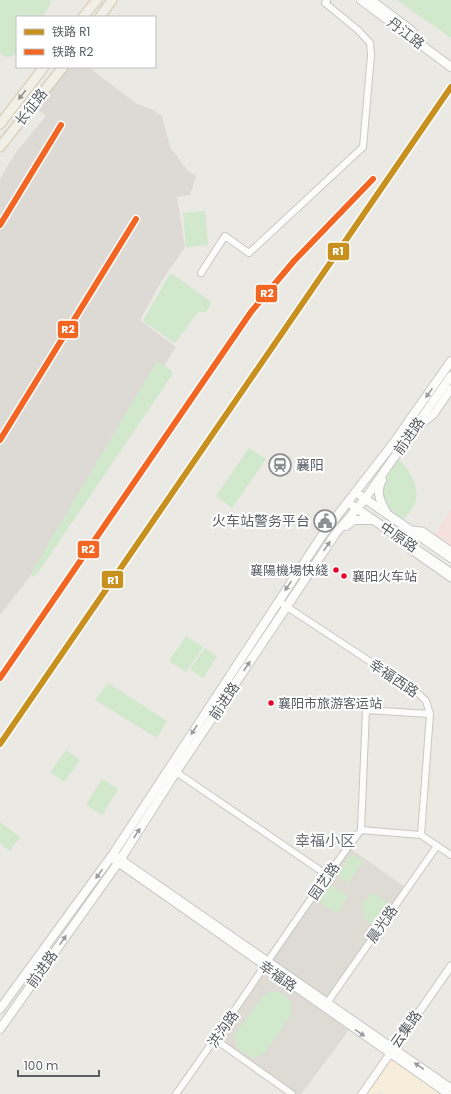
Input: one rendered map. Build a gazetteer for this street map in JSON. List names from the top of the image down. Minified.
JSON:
{"streets":{"main road":["丹江路","长征路","前进路","中原路"],"street":["幸福西路","园艺路","晨光路","幸福路","洪沟路","云集路"]},"crossings":[["前进路","中原路"],["前进路","幸福西路"],["前进路","幸福路"],["园艺路","幸福路"],["园艺路","洪沟路"],["晨光路","幸福路"],["幸福路","洪沟路"],["幸福路","云集路"]],"districts":["幸福小区"],"places":{"station":["襄阳"],"public building":["火车站警务平台"],"other":["襄陽機場快綫","襄阳火车站","襄阳市旅游客运站"]},"lines":["rail line R1","rail line R2"],"legend":["铁路 R1","铁路 R2"],"scale_bar":"100 m"}
